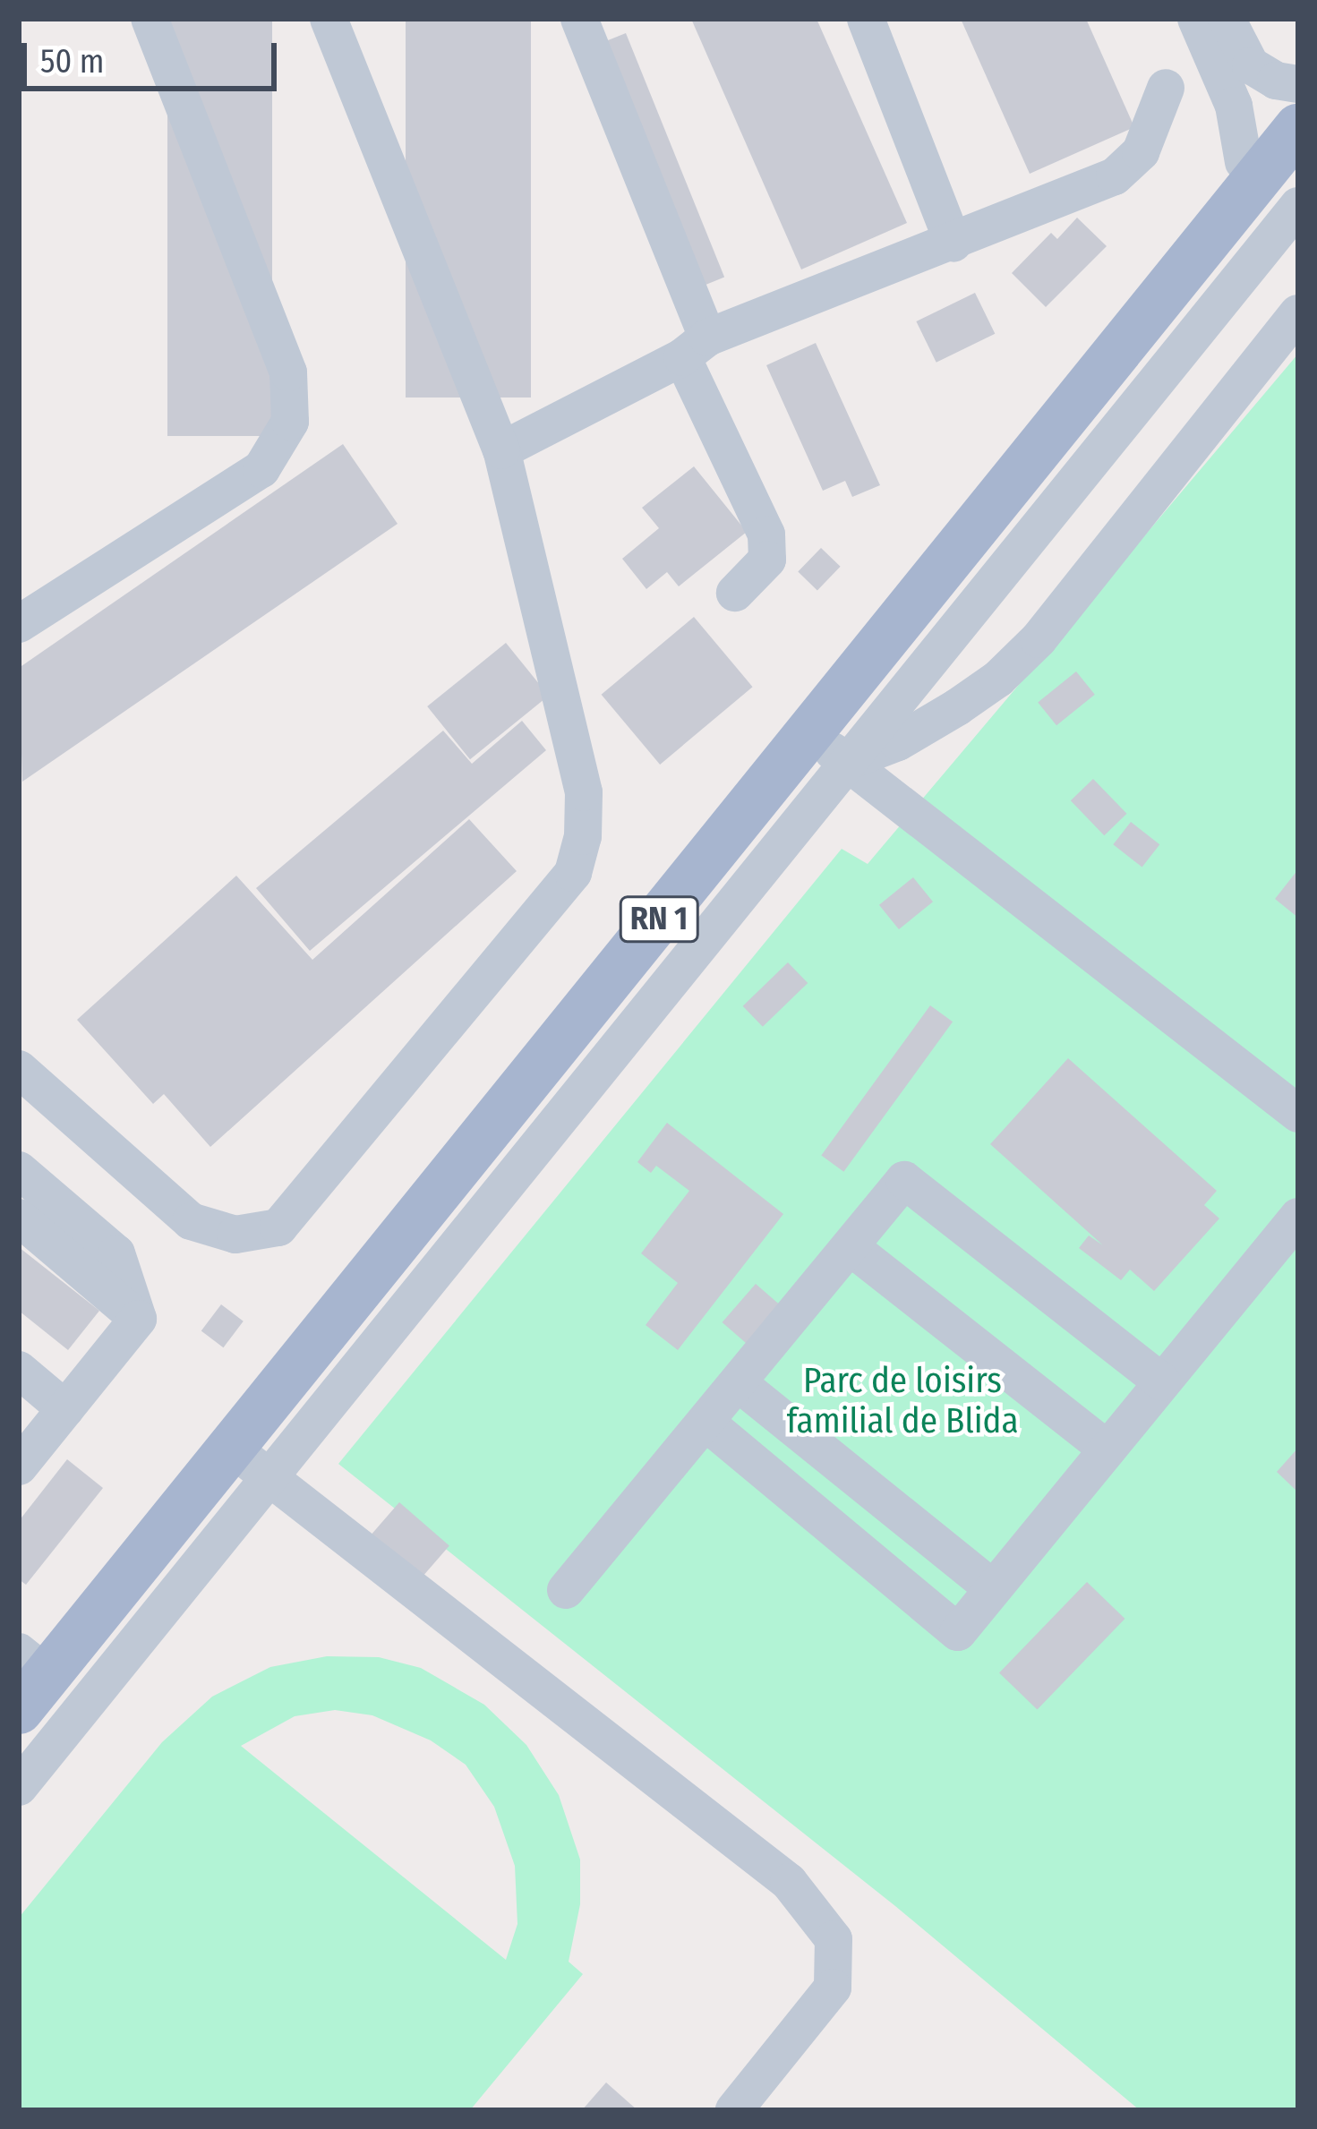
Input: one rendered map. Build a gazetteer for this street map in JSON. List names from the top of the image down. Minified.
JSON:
{"streets":{"main road":["RN 1"]},"parks":["Parc de loisirs familial de Blida"],"scale_bar":"50 m"}
